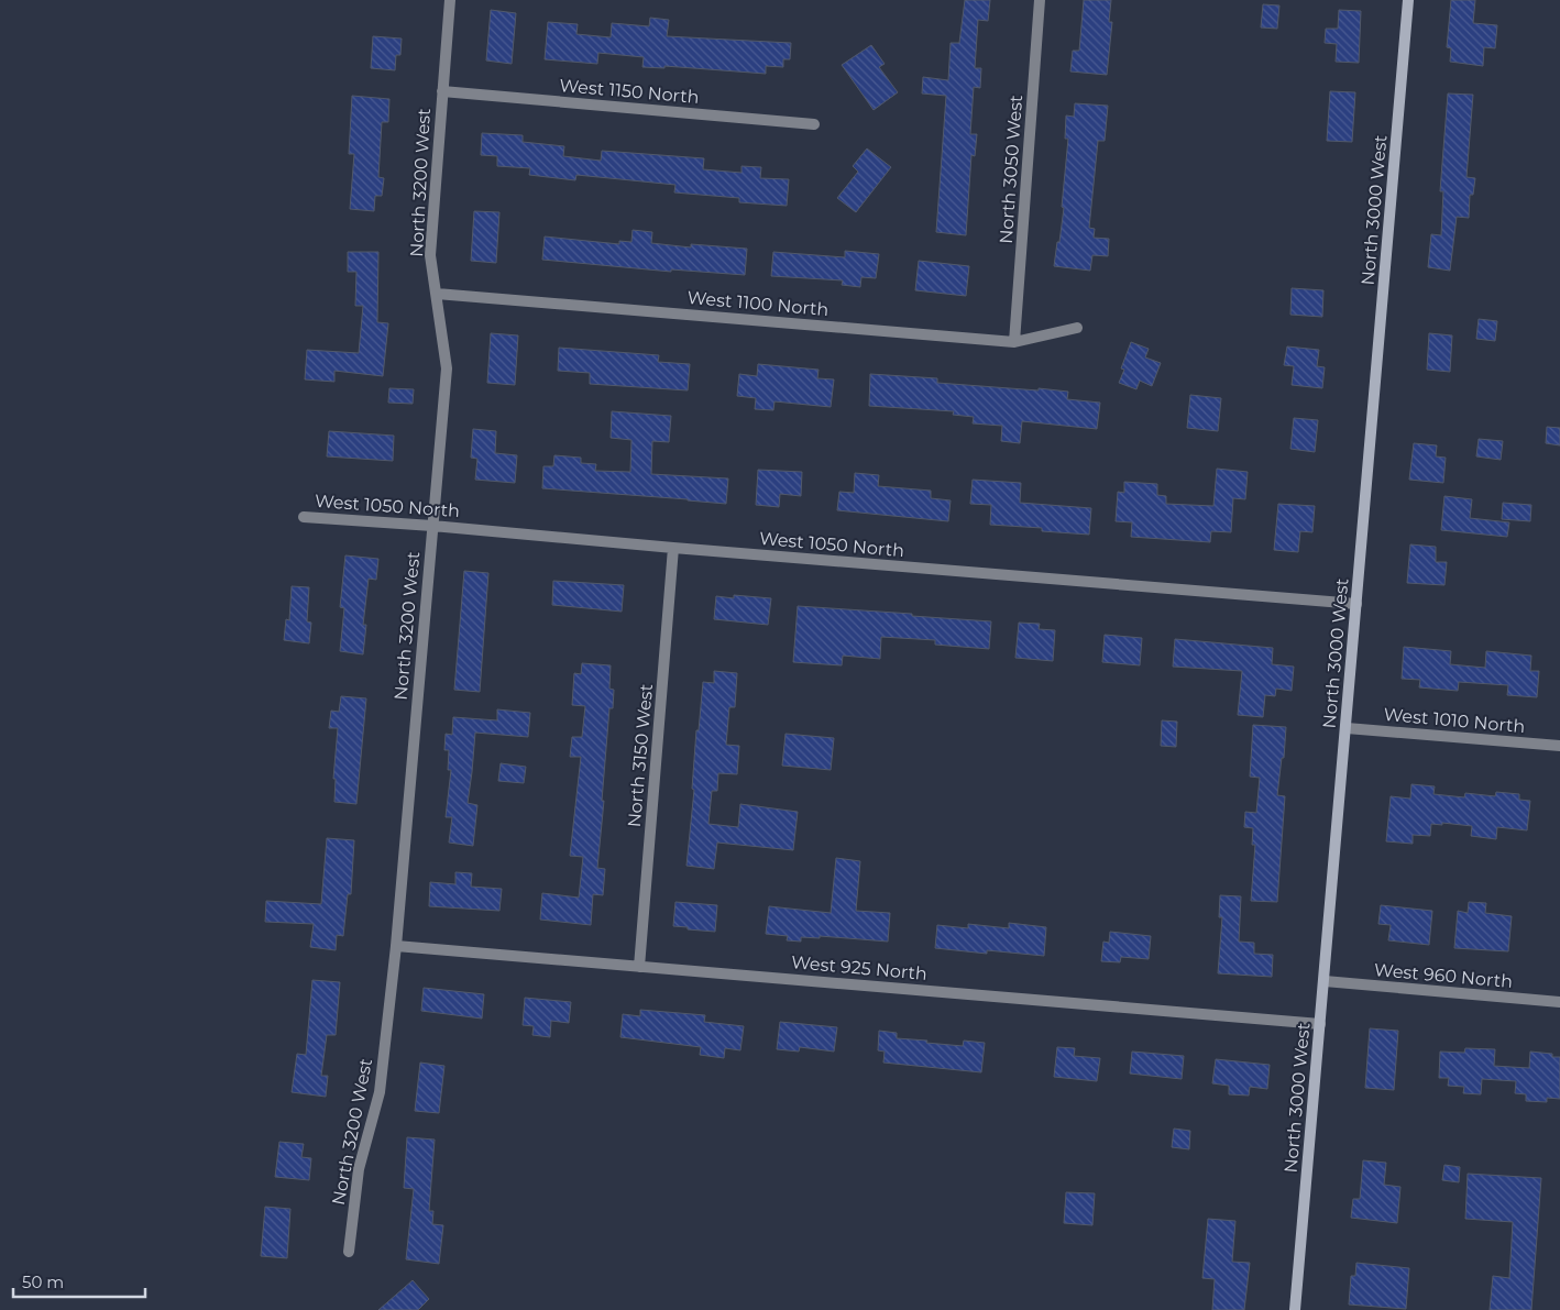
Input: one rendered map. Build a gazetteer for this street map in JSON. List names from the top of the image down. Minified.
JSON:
{"streets":{"main road":["North 3000 West"],"street":["West 1150 North","North 3050 West","North 3200 West","West 1100 North","West 1050 North","West 1010 North","North 3150 West","West 925 North","West 960 North"]},"crossings":[["West 1150 North","North 3200 West"],["North 3050 West","West 1100 North"],["North 3200 West","West 1100 North"],["North 3200 West","West 1050 North"],["North 3200 West","West 925 North"],["North 3000 West","West 1050 North"],["North 3000 West","West 1010 North"],["North 3000 West","West 925 North"],["North 3000 West","West 960 North"],["West 1050 North","North 3150 West"],["North 3150 West","West 925 North"]],"scale_bar":"50 m"}
